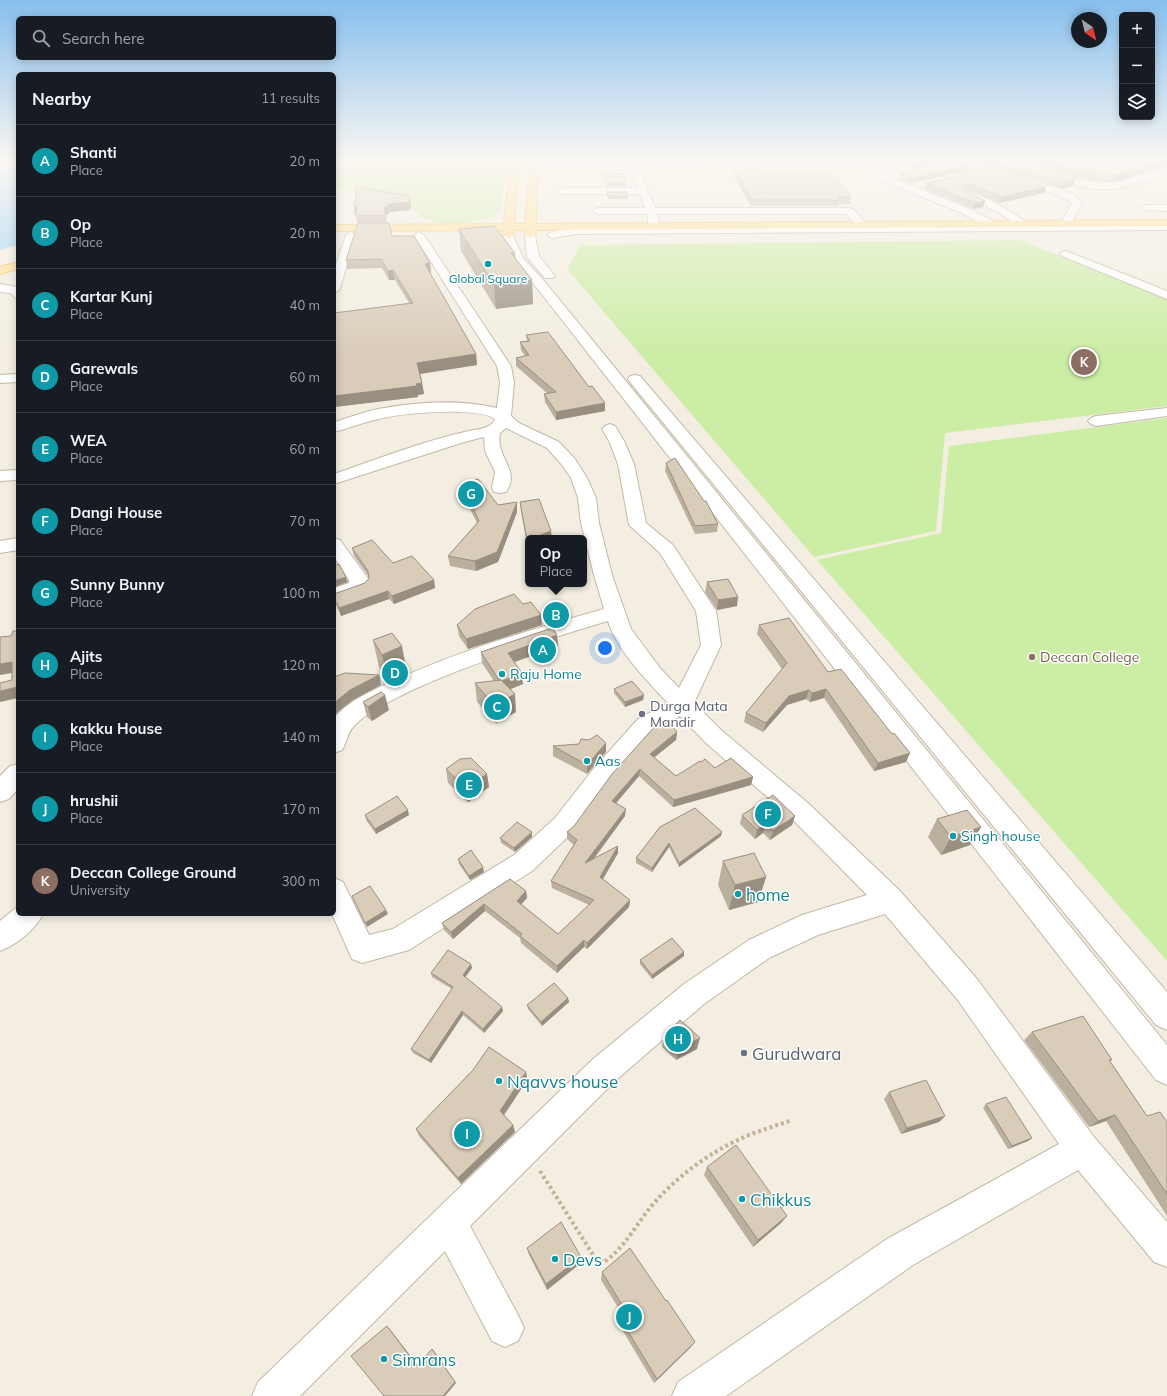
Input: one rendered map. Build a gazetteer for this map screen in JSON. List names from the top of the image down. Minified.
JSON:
{"places":["Global Square","Deccan College","Raju Home","Durga Mata Mandir","Aas","Singh house","home","Gurudwara","Nqavvs house","Chikkus","Devs","Simrans"],"north":"bottom right","page":{"map_buttons":["+","−"],"search":"Search here","heading":["Nearby","11 results"],"list":[{"mark":"A","name":"Shanti","note":"Place","value":"20 m"},{"mark":"B","name":"Op","note":"Place","value":"20 m"},{"mark":"C","name":"Kartar Kunj","note":"Place","value":"40 m"},{"mark":"D","name":"Garewals","note":"Place","value":"60 m"},{"mark":"E","name":"WEA","note":"Place","value":"60 m"},{"mark":"F","name":"Dangi House","note":"Place","value":"70 m"},{"mark":"G","name":"Sunny Bunny","note":"Place","value":"100 m"},{"mark":"H","name":"Ajits","note":"Place","value":"120 m"},{"mark":"I","name":"kakku House","note":"Place","value":"140 m"},{"mark":"J","name":"hrushii","note":"Place","value":"170 m"},{"mark":"K","name":"Deccan College Ground","note":"University","value":"300 m"}],"pins":["K","G","B","A","D","C","E","F","H","I","J"],"popup":["Op","Place"]}}
